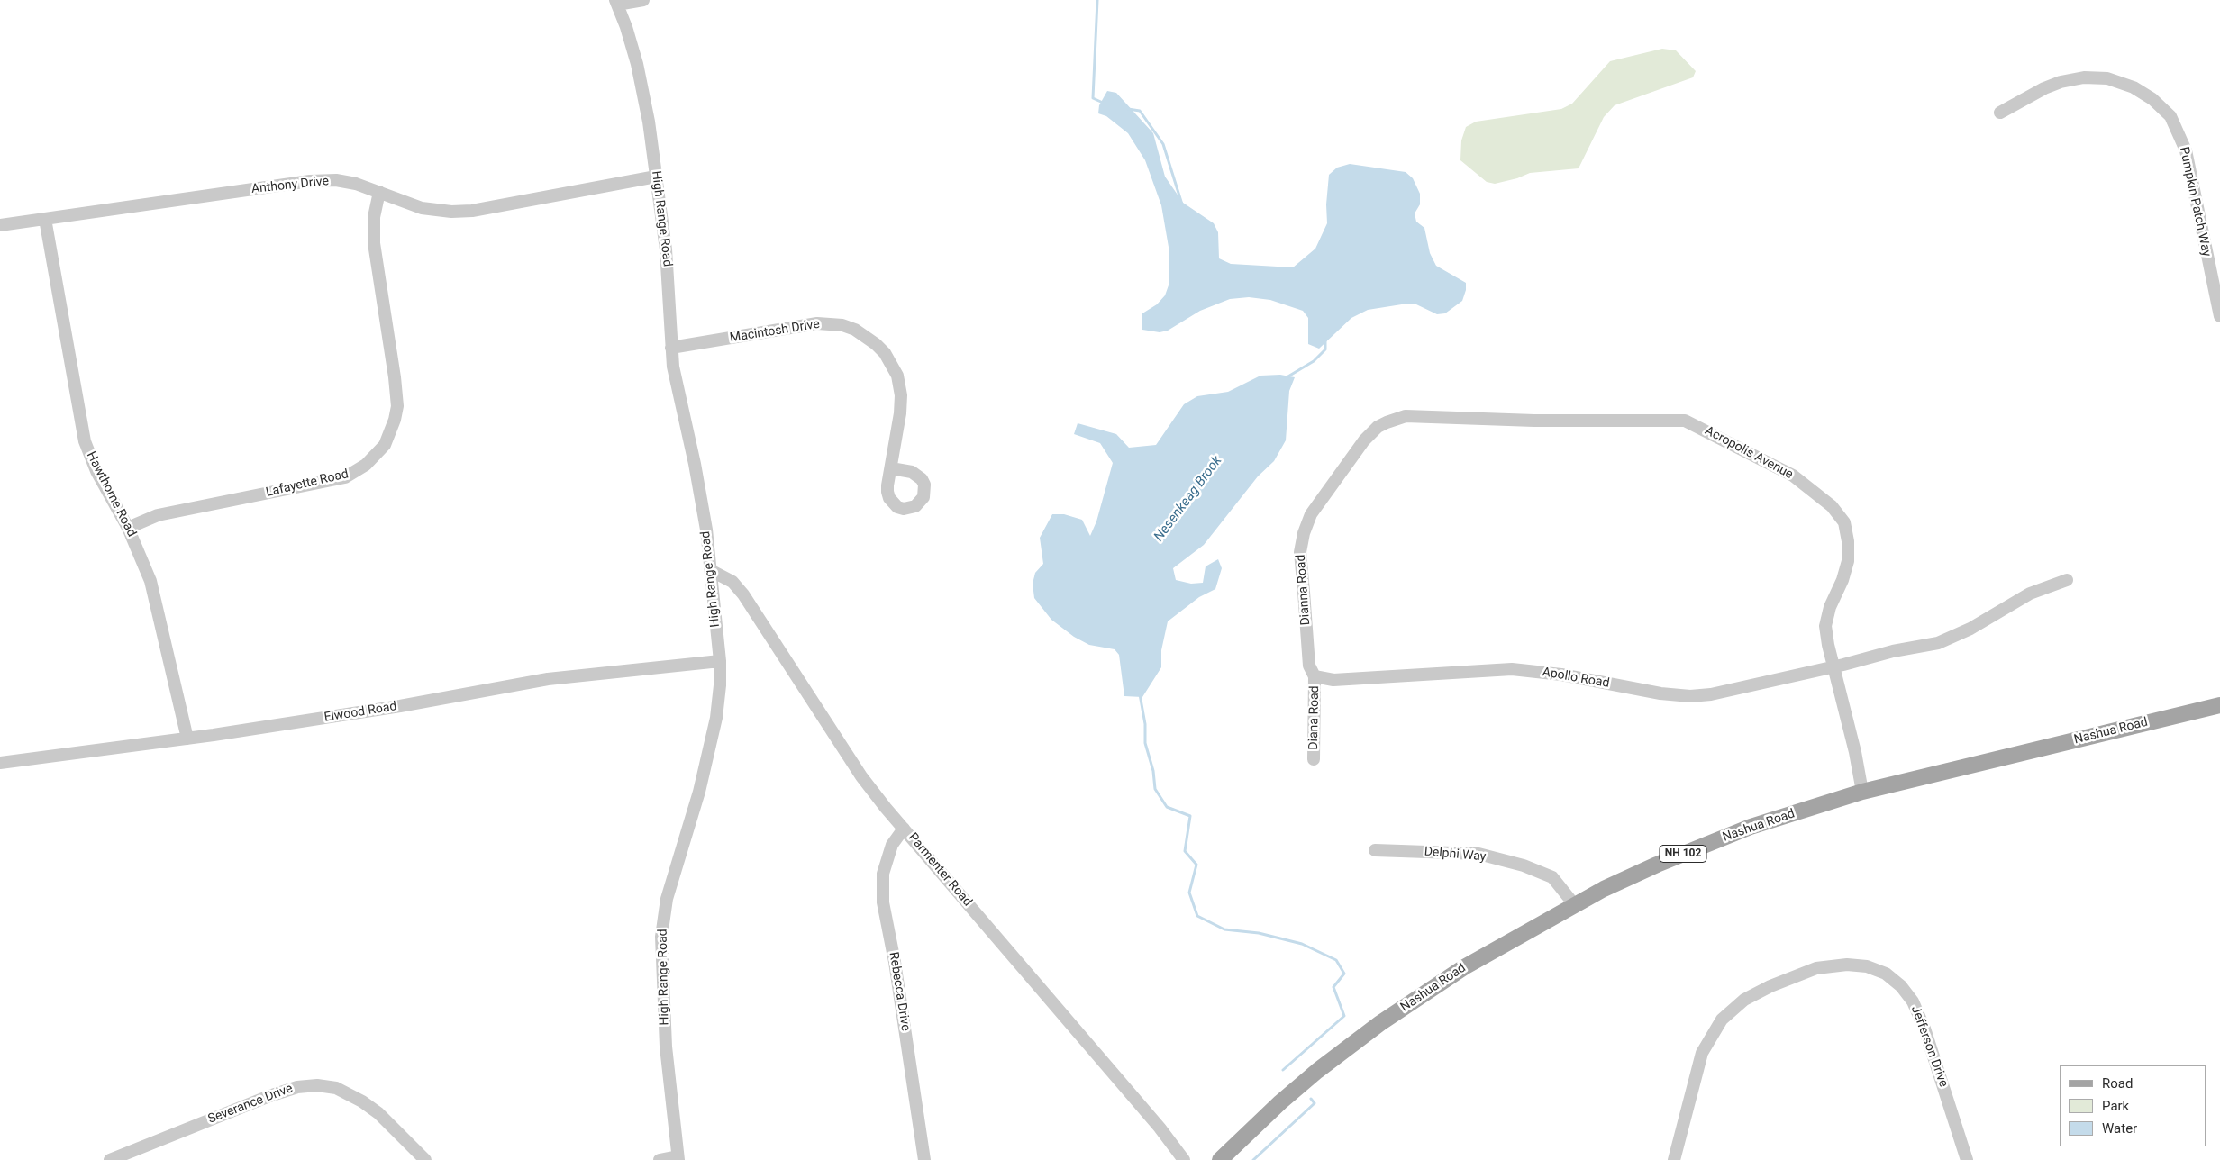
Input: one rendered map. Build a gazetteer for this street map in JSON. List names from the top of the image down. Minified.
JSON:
{"streets":{"main road":["Nashua Road","NH 102"],"street":["Anthony Drive","Pumpkin Patch Way","High Range Road","Macintosh Drive","Acropolis Avenue","Lafayette Road","Hawthorne Road","Dianna Road","Apollo Road","Elwood Road","Diana Road","Delphi Way","Parmenter Road","Rebecca Drive","Jefferson Drive","Severance Drive"]},"crossings":[["Anthony Drive","High Range Road"],["Anthony Drive","Lafayette Road"],["Anthony Drive","Hawthorne Road"],["High Range Road","Macintosh Drive"],["High Range Road","Elwood Road"],["High Range Road","Parmenter Road"],["Acropolis Avenue","Dianna Road"],["Acropolis Avenue","Apollo Road"],["Acropolis Avenue","Nashua Road"],["Lafayette Road","Hawthorne Road"],["Hawthorne Road","Elwood Road"],["Dianna Road","Apollo Road"],["Dianna Road","Diana Road"],["Apollo Road","Diana Road"],["Nashua Road","Delphi Way"],["Parmenter Road","Rebecca Drive"]],"water":["Nesenkeag Brook"],"legend":["Road","Park","Water"]}
